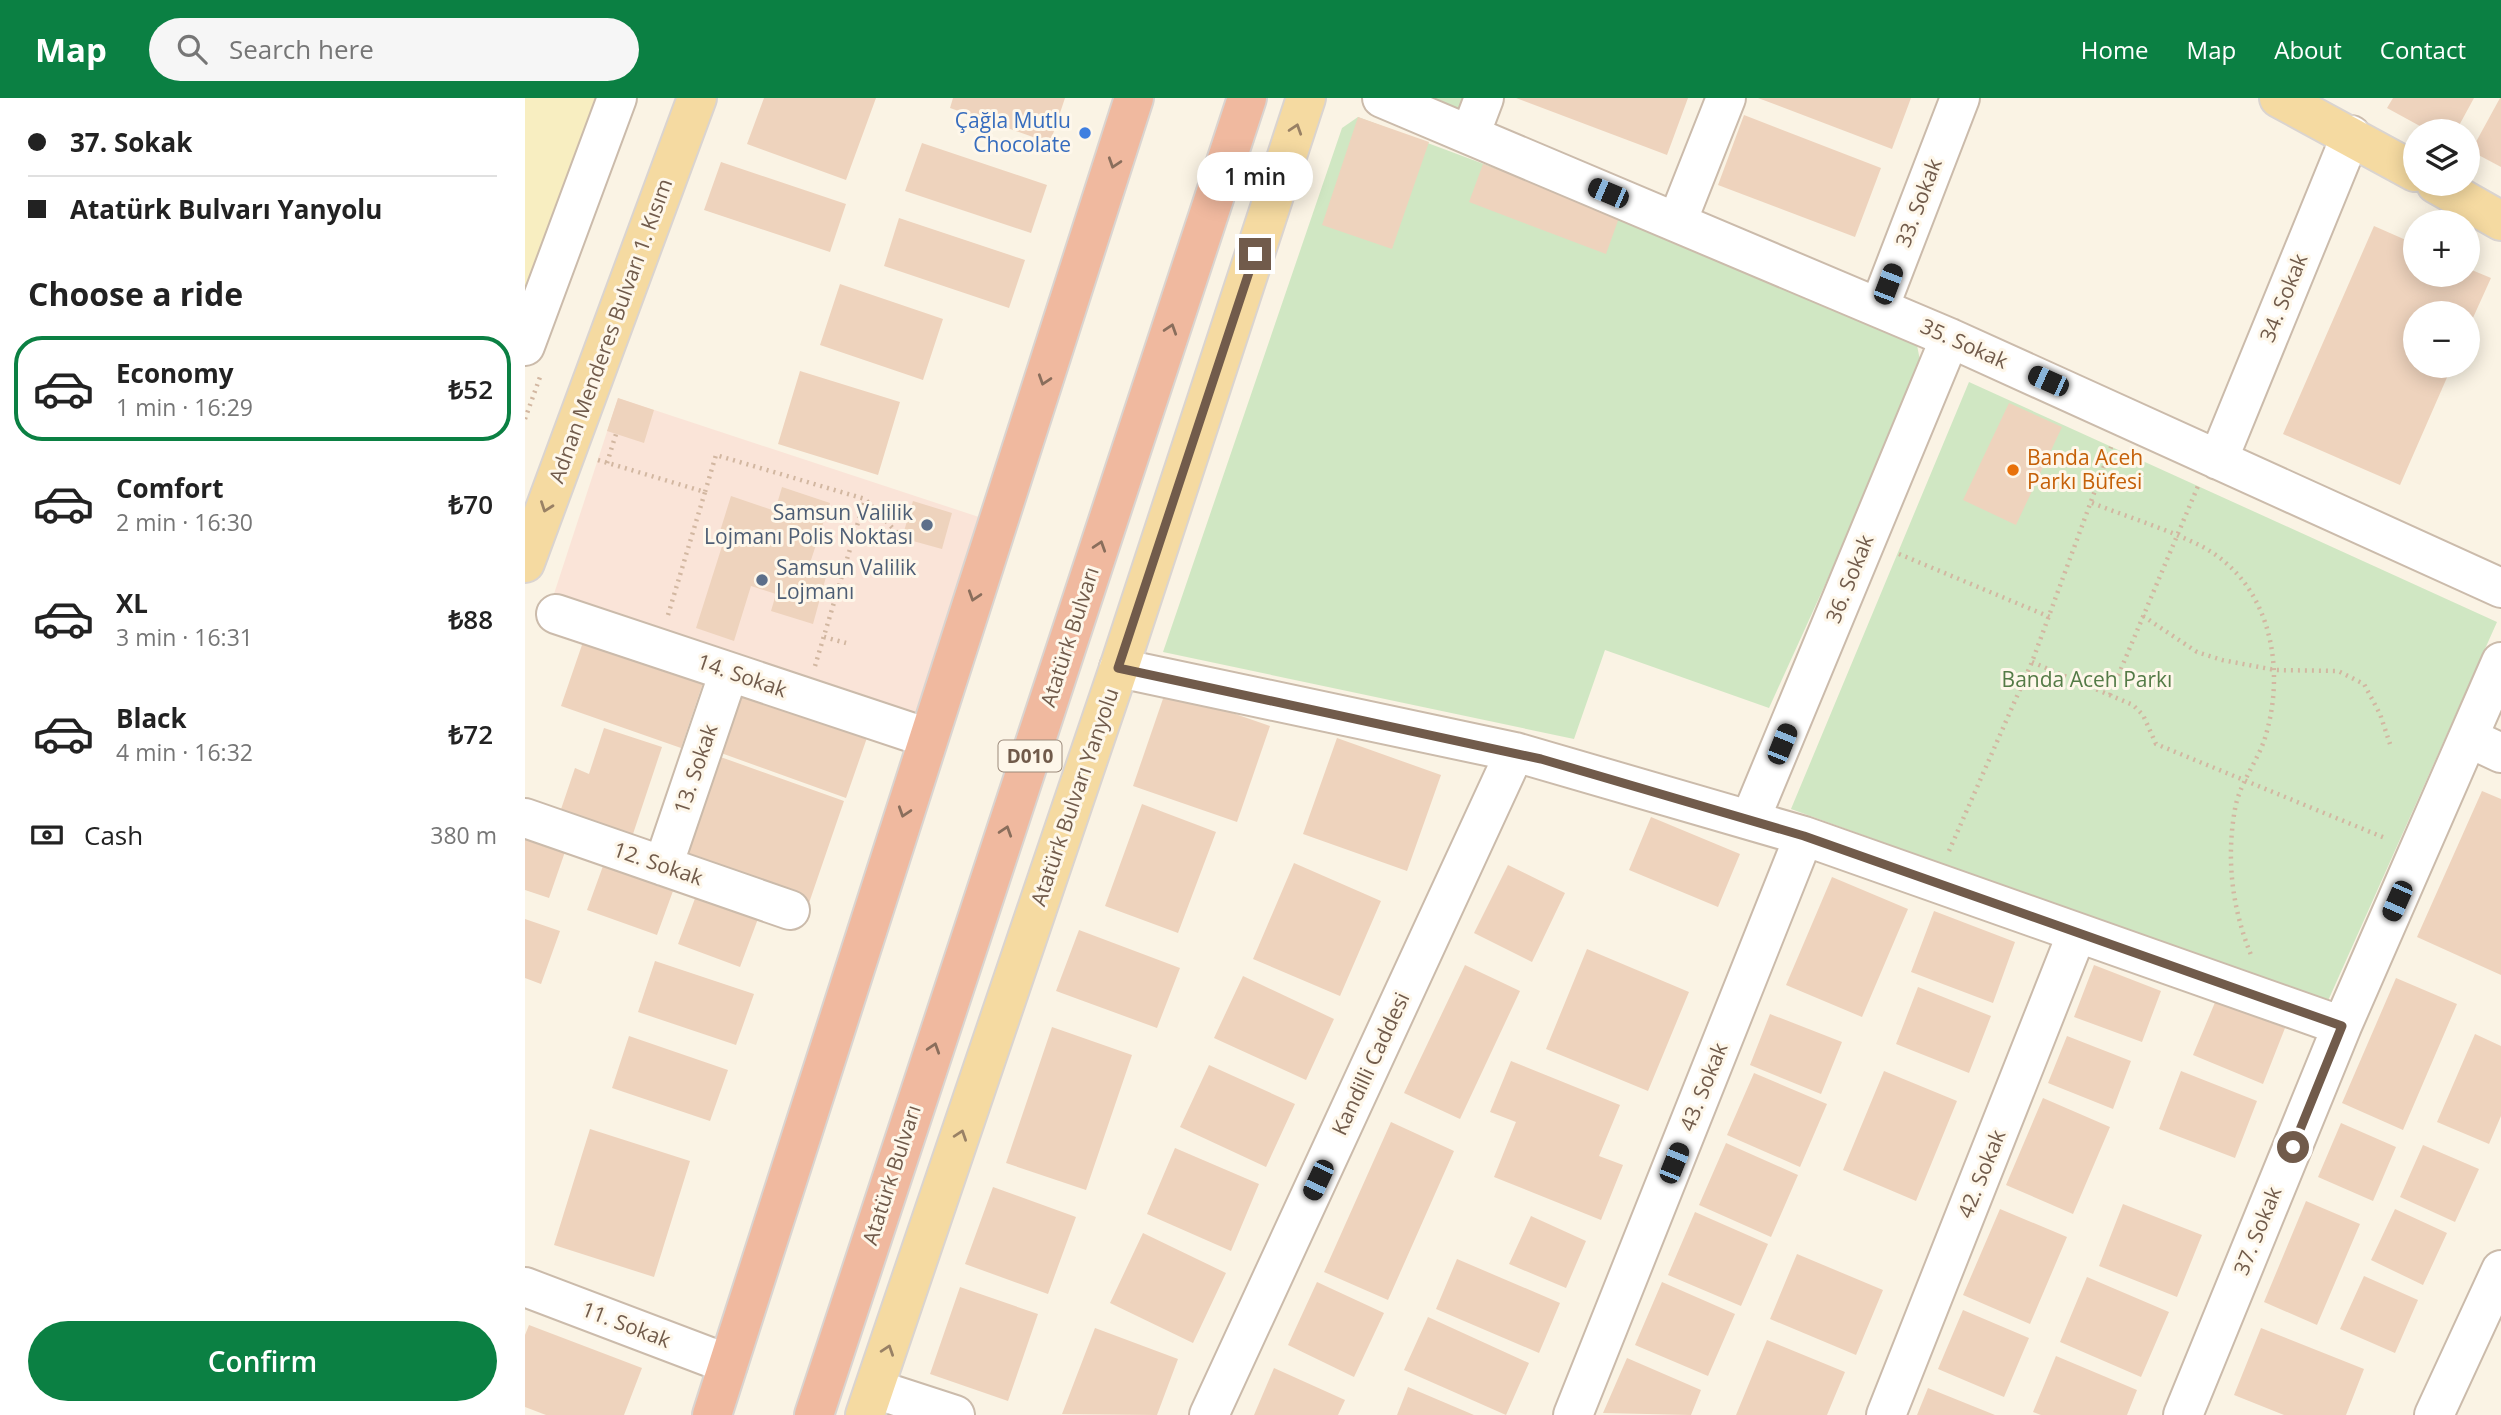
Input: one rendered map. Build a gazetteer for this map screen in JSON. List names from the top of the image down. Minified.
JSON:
{"streets":{"highway":["Atatürk Bulvarı","D010"],"main road":["Adnan Menderes Bulvarı 1. Kısım","Atatürk Bulvarı Yanyolu"],"street":["33. Sokak","34. Sokak","35. Sokak","36. Sokak","14. Sokak","13. Sokak","12. Sokak","Kandilli Caddesi","43. Sokak","42. Sokak","37. Sokak","11. Sokak"]},"crossings":[["33. Sokak","35. Sokak"],["34. Sokak","35. Sokak"],["35. Sokak","36. Sokak"],["14. Sokak","13. Sokak"],["13. Sokak","12. Sokak"]],"one_way":["Atatürk Bulvarı Yanyolu"],"parks":["Banda Aceh Parkı"],"places":["Çağla Mutlu Chocolate","Banda Aceh Parkı Büfesi","Samsun Valilik Lojmanı Polis Noktası","Samsun Valilik Lojmanı"],"page":{"header":"Map","search":"Search here","nav":["Home","Map","About","Contact"],"banner":["37. Sokak","Atatürk Bulvarı Yanyolu"],"map_buttons":["+","−"],"bubble":"1 min","heading":"Choose a ride","list":[{"name":"Economy","note":"1 min · 16:29","value":"₺52"},{"name":"Comfort","note":"2 min · 16:30","value":"₺70"},{"name":"XL","note":"3 min · 16:31","value":"₺88"},{"name":"Black","note":"4 min · 16:32","value":"₺72"}],"pay":["Cash","380 m"],"buttons":"Confirm"}}
